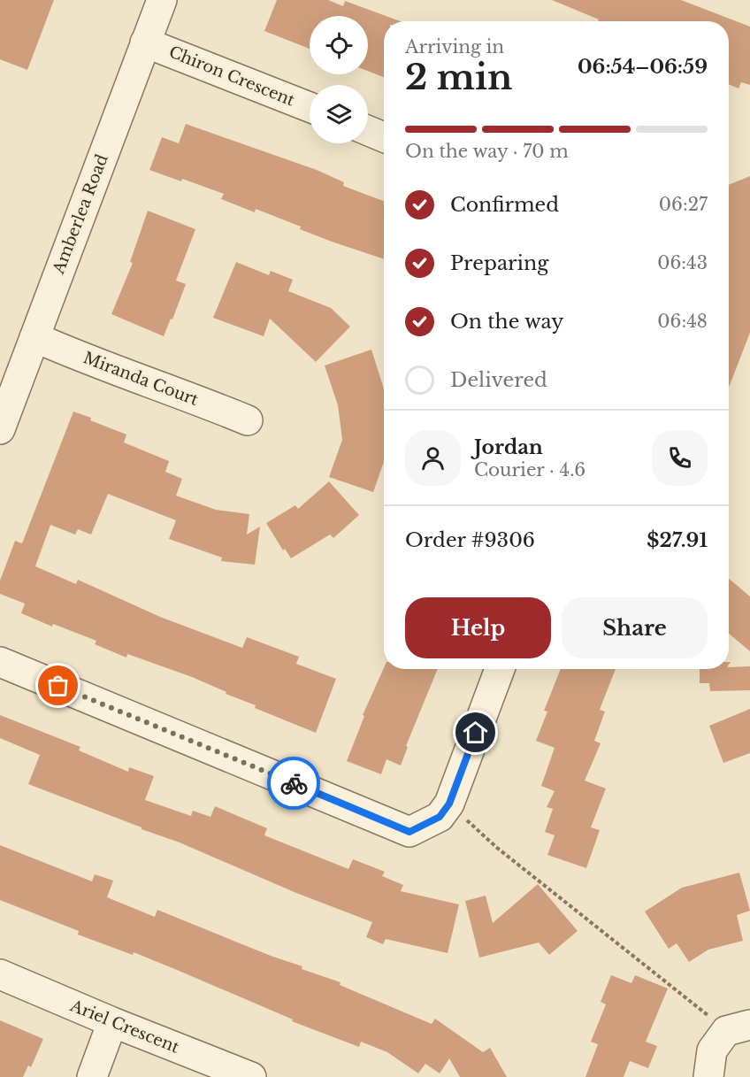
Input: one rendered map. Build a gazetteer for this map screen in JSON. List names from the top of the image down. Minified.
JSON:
{"streets":{"street":["Chiron Crescent","Amberlea Road","Miranda Court","Ariel Crescent"]},"crossings":[["Chiron Crescent","Amberlea Road"],["Amberlea Road","Miranda Court"]],"page":{"heading":["2 min","Arriving in","06:54–06:59"],"panel":["Jordan","Courier · 4.6","Order #9306","$27.91"],"bar":"On the way · 70 m","list":[["Confirmed","06:27"],["Preparing","06:43"],["On the way","06:48"],"Delivered"],"buttons":["Help","Share"]}}
